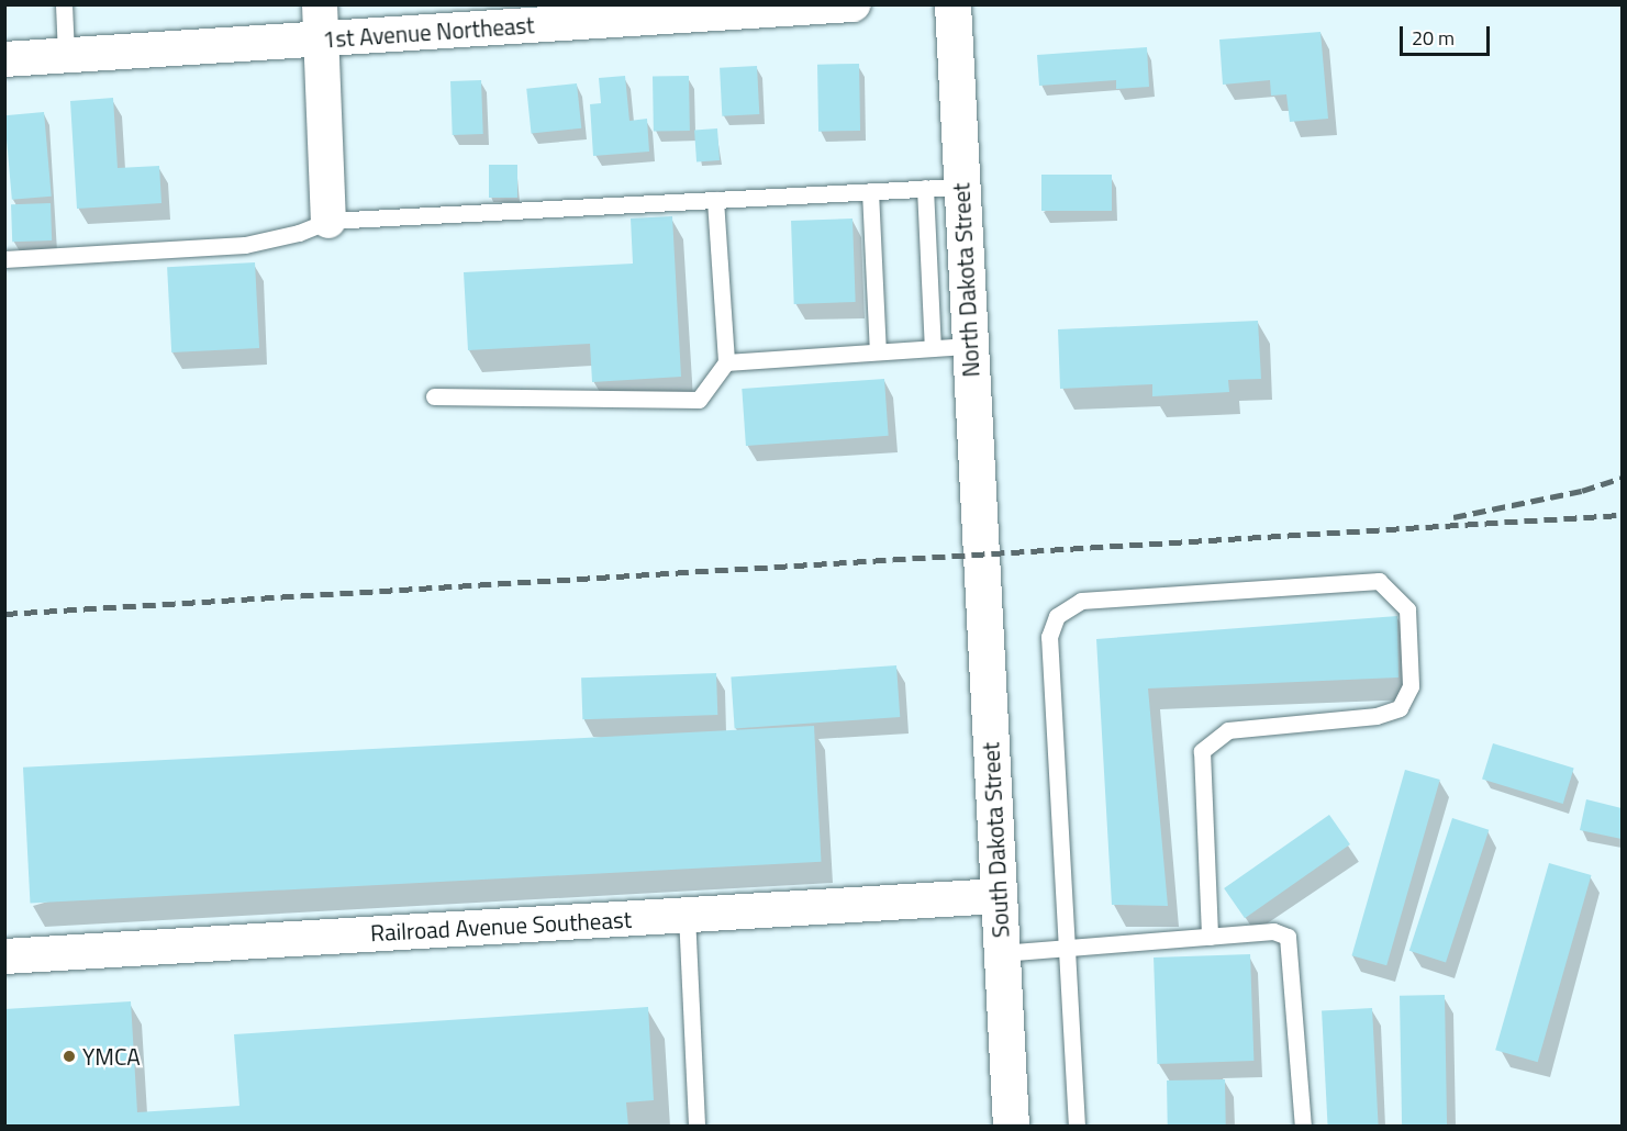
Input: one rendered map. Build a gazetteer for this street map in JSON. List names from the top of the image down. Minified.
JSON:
{"streets":{"street":["1st Avenue Northeast","North Dakota Street","South Dakota Street","Railroad Avenue Southeast"]},"crossings":[["North Dakota Street","South Dakota Street"],["South Dakota Street","Railroad Avenue Southeast"]],"places":["YMCA"],"scale_bar":"20 m"}
